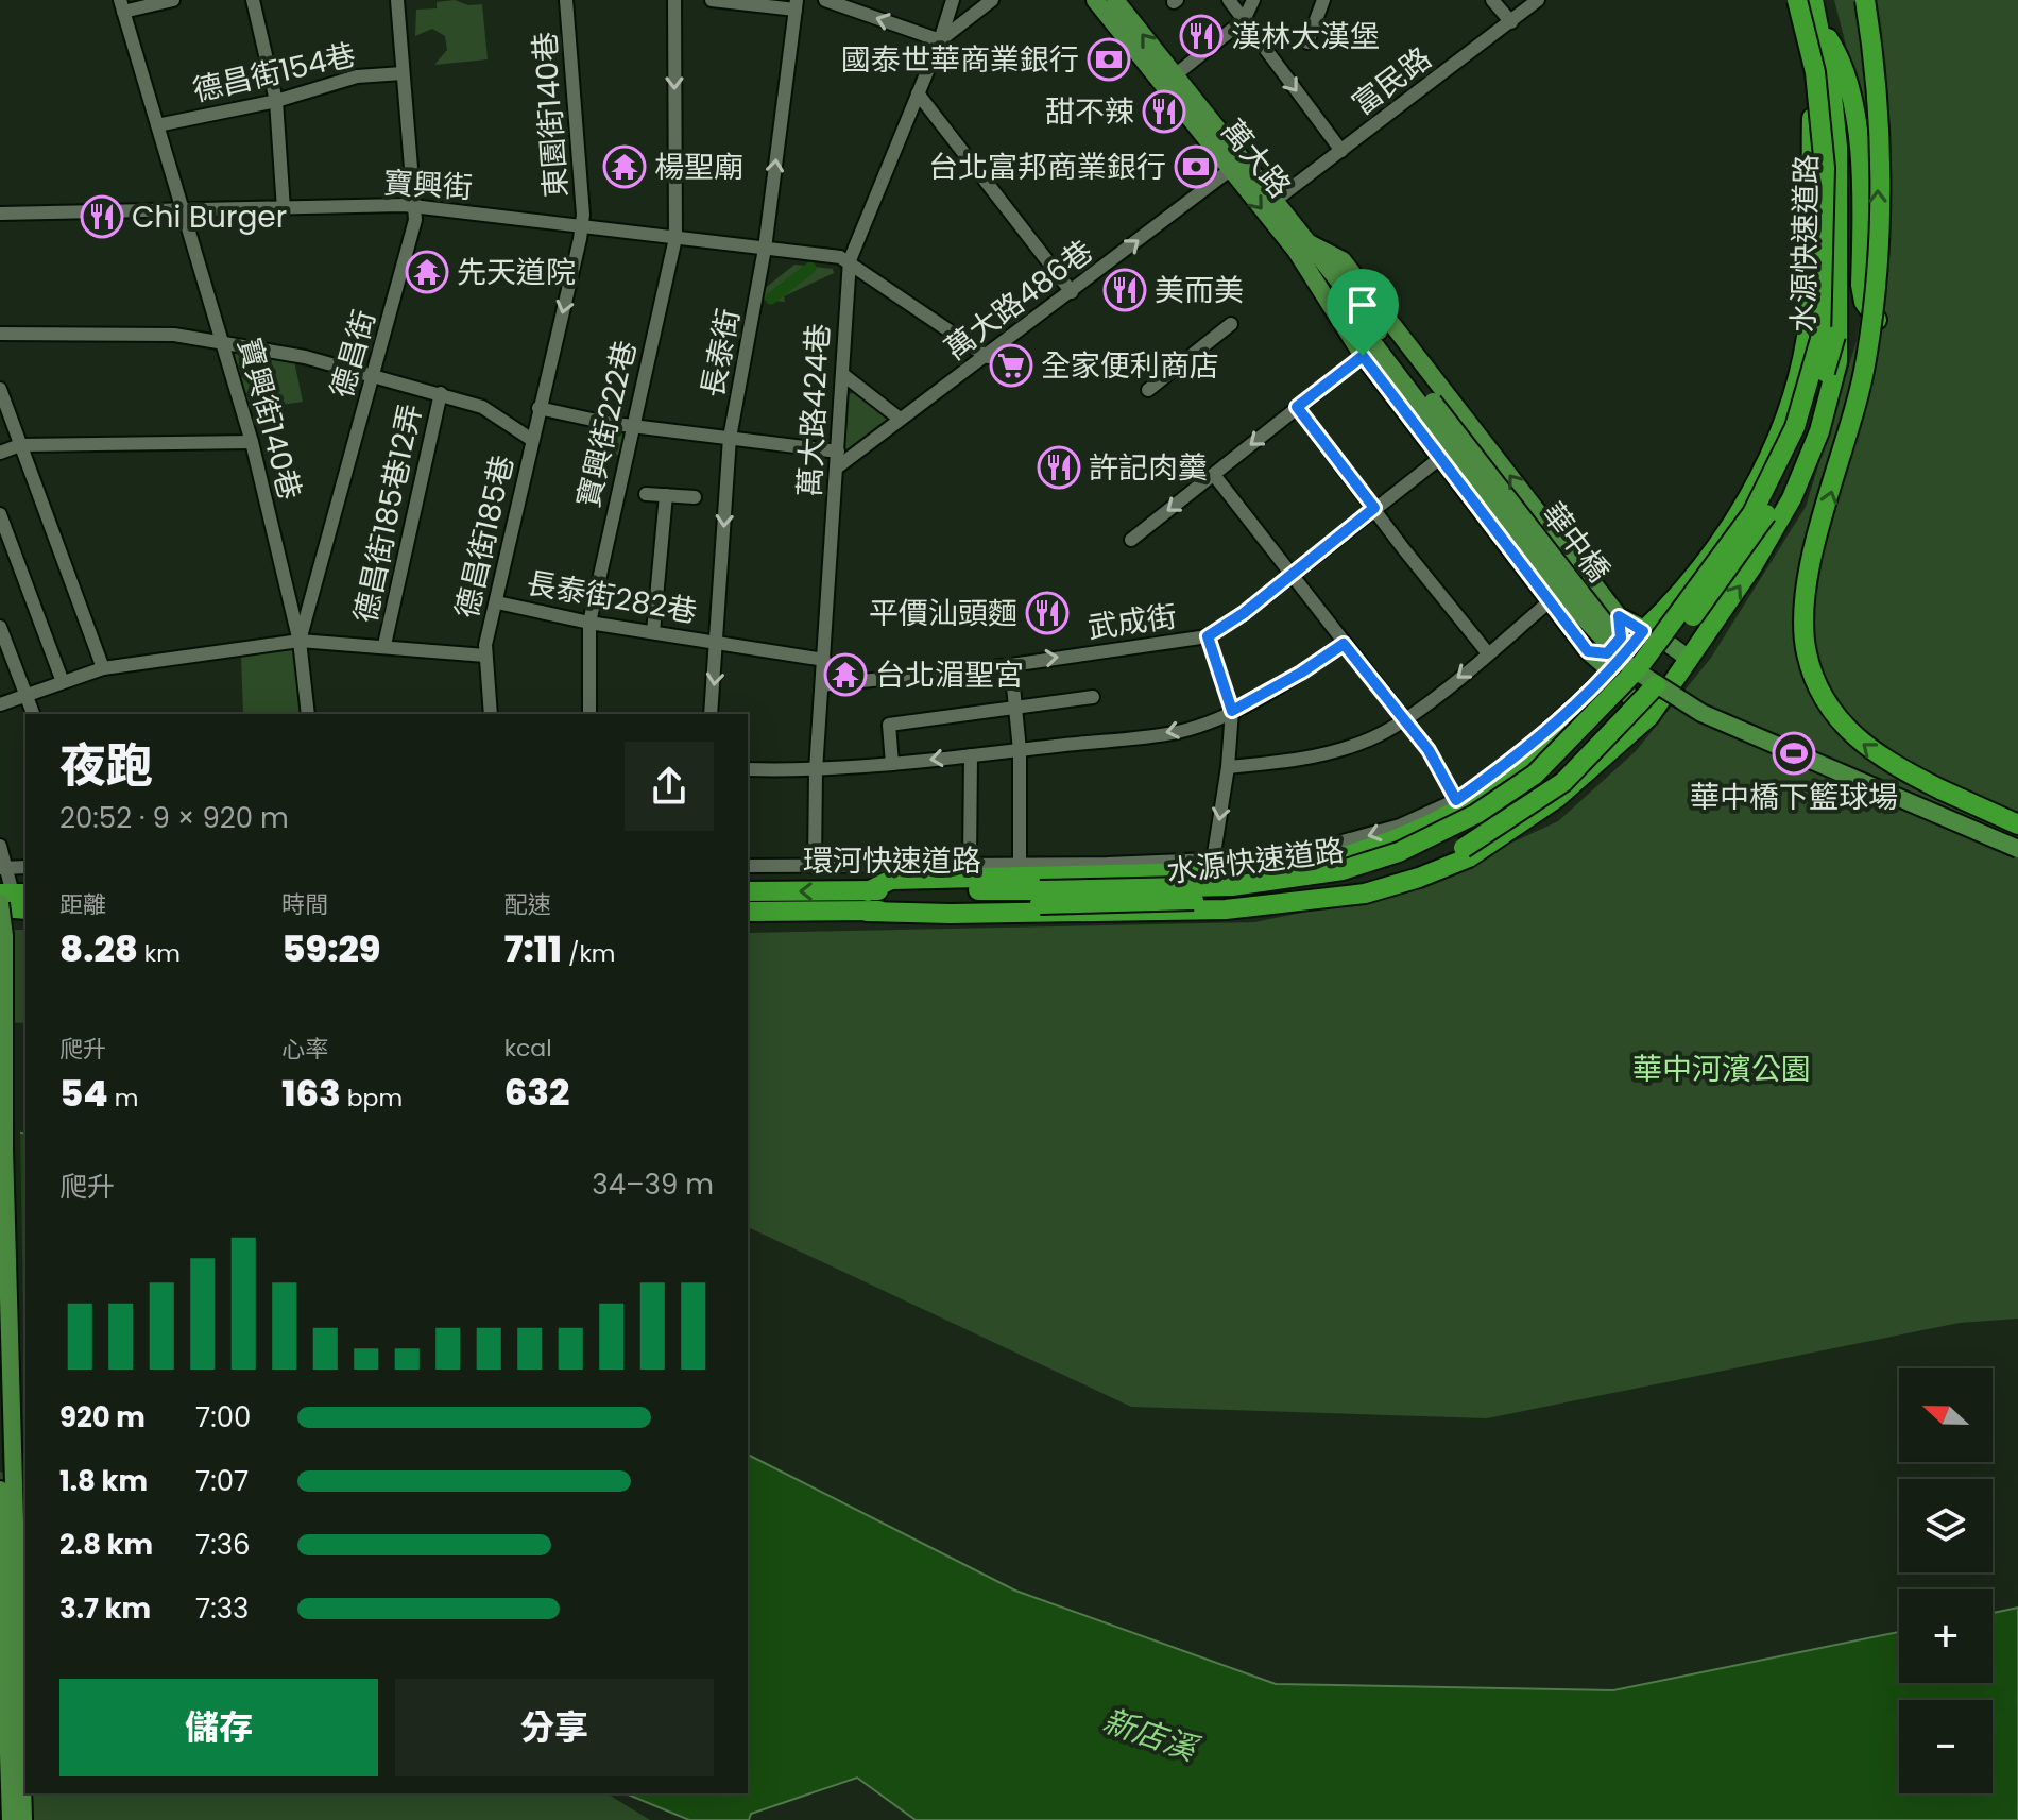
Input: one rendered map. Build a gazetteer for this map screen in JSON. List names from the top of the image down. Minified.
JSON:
{"streets":{"highway":["水源快速道路","環河快速道路"],"main road":["萬大路","華中橋"],"street":["德昌街154巷","富民路","東園街140巷","寶興街","萬大路486巷","長泰街","德昌街","萬大路424巷","寶興街140巷","寶興街222巷","德昌街185巷12弄","德昌街185巷","長泰街282巷","武成街"]},"crossings":[["德昌街154巷","德昌街"],["德昌街154巷","寶興街140巷"],["富民路","萬大路"],["東園街140巷","寶興街"],["東園街140巷","德昌街185巷"],["萬大路","萬大路486巷"],["萬大路","華中橋"],["寶興街","長泰街"],["寶興街","德昌街"],["寶興街","萬大路424巷"],["寶興街","寶興街140巷"],["寶興街","寶興街222巷"],["水源快速道路","環河快速道路"],["萬大路486巷","萬大路424巷"],["長泰街","長泰街282巷"],["德昌街","寶興街140巷"],["德昌街","德昌街185巷"],["萬大路424巷","長泰街282巷"],["萬大路424巷","武成街"],["寶興街140巷","德昌街185巷"],["寶興街222巷","長泰街282巷"],["德昌街185巷12弄","德昌街185巷"],["德昌街185巷","長泰街282巷"]],"one_way":["東園街140巷","萬大路486巷"],"water":["新店溪"],"parks":["華中河濱公園"],"places":{"restaurant":["漢林大漢堡","甜不辣","Chi Burger","美而美","許記肉羹","平價汕頭麵"],"bank":["國泰世華商業銀行","台北富邦商業銀行"],"temple":["楊聖廟","先天道院","台北湄聖宮"],"supermarket":["全家便利商店"],"sports":["華中橋下籃球場"]},"north":"left","page":{"heading":["夜跑","20:52 · 9 × 920 m"],"stats":[["距離","8.28 km"],["時間","59:29"],["配速","7:11 /km"],["爬升","54 m"],["心率","163 bpm"],["kcal","632"]],"chart":["爬升","34–39 m"],"map_buttons":["+","−"],"list":[{"name":"920 m","note":"7:00"},{"name":"1.8 km","note":"7:07"},{"name":"2.8 km","note":"7:36"},{"name":"3.7 km","note":"7:33"}],"buttons":["儲存","分享"]}}
